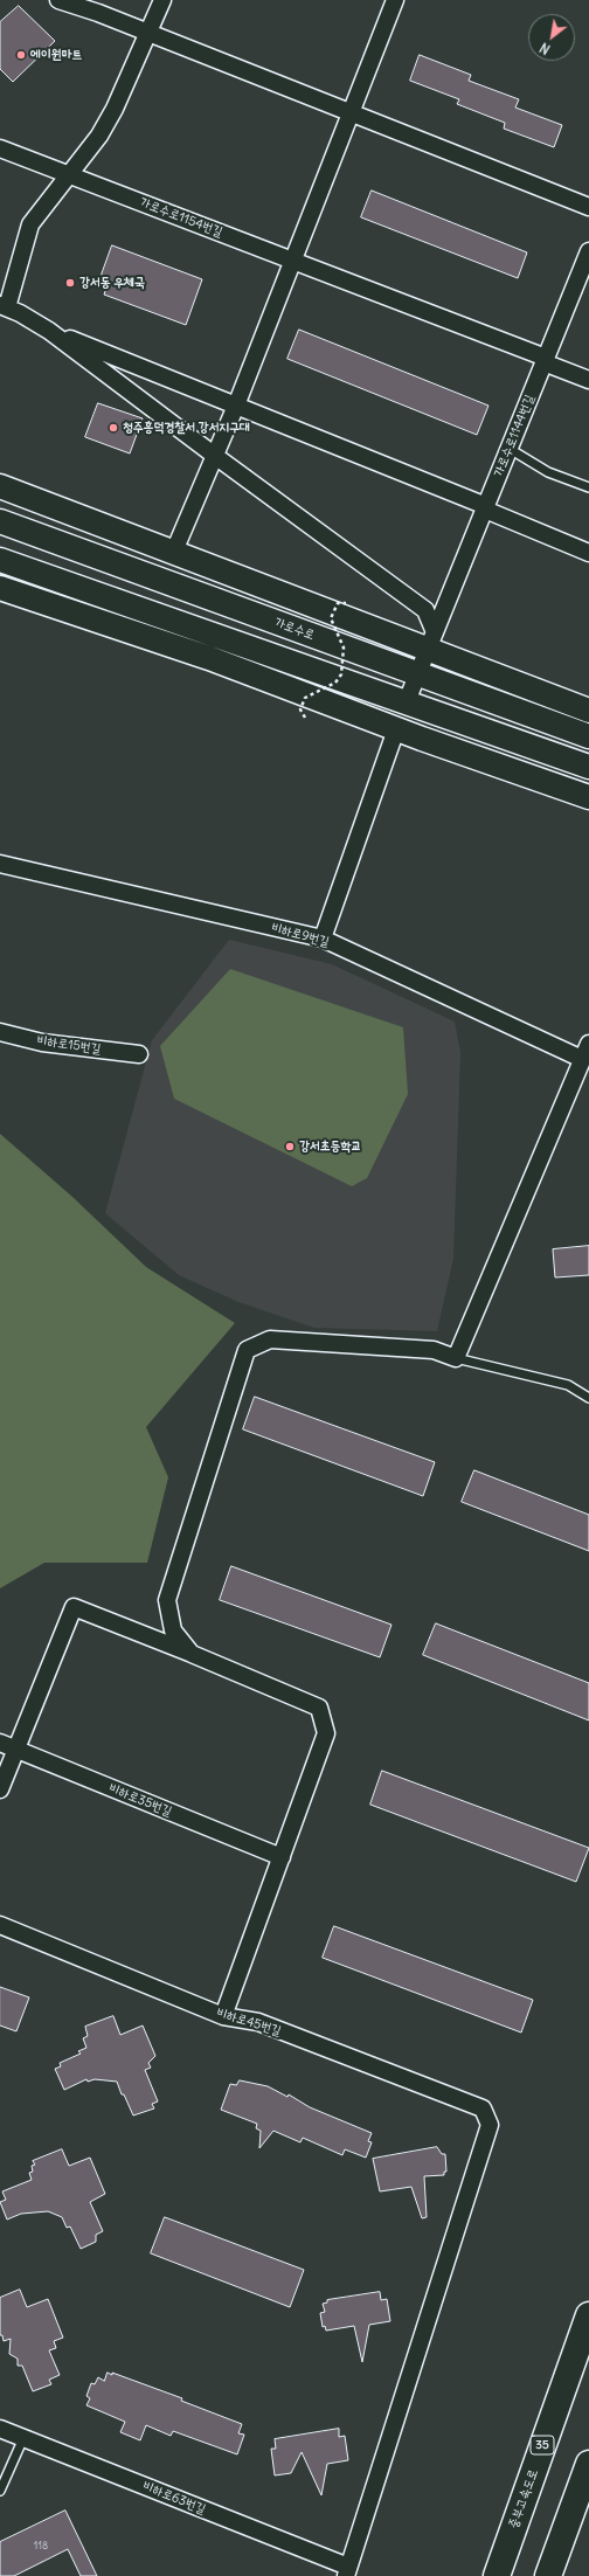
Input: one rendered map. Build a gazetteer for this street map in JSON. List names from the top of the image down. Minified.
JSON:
{"streets":{"highway":["35","중부고속도로"],"main road":["가로수로"],"street":["가로수로1154번길","가로수로1144번길","비하로9번길","비하로15번길","비하로35번길","비하로45번길","비하로63번길"]},"crossings":[["가로수로1154번길","가로수로1144번길"],["가로수로1144번길","가로수로"],["비하로45번길","비하로63번길"]],"places":["에이원마트","강서동 우체국","청주흥덕경찰서 강서지구대","강서초등학교"],"house_numbers":["118"],"north":"bottom left"}
